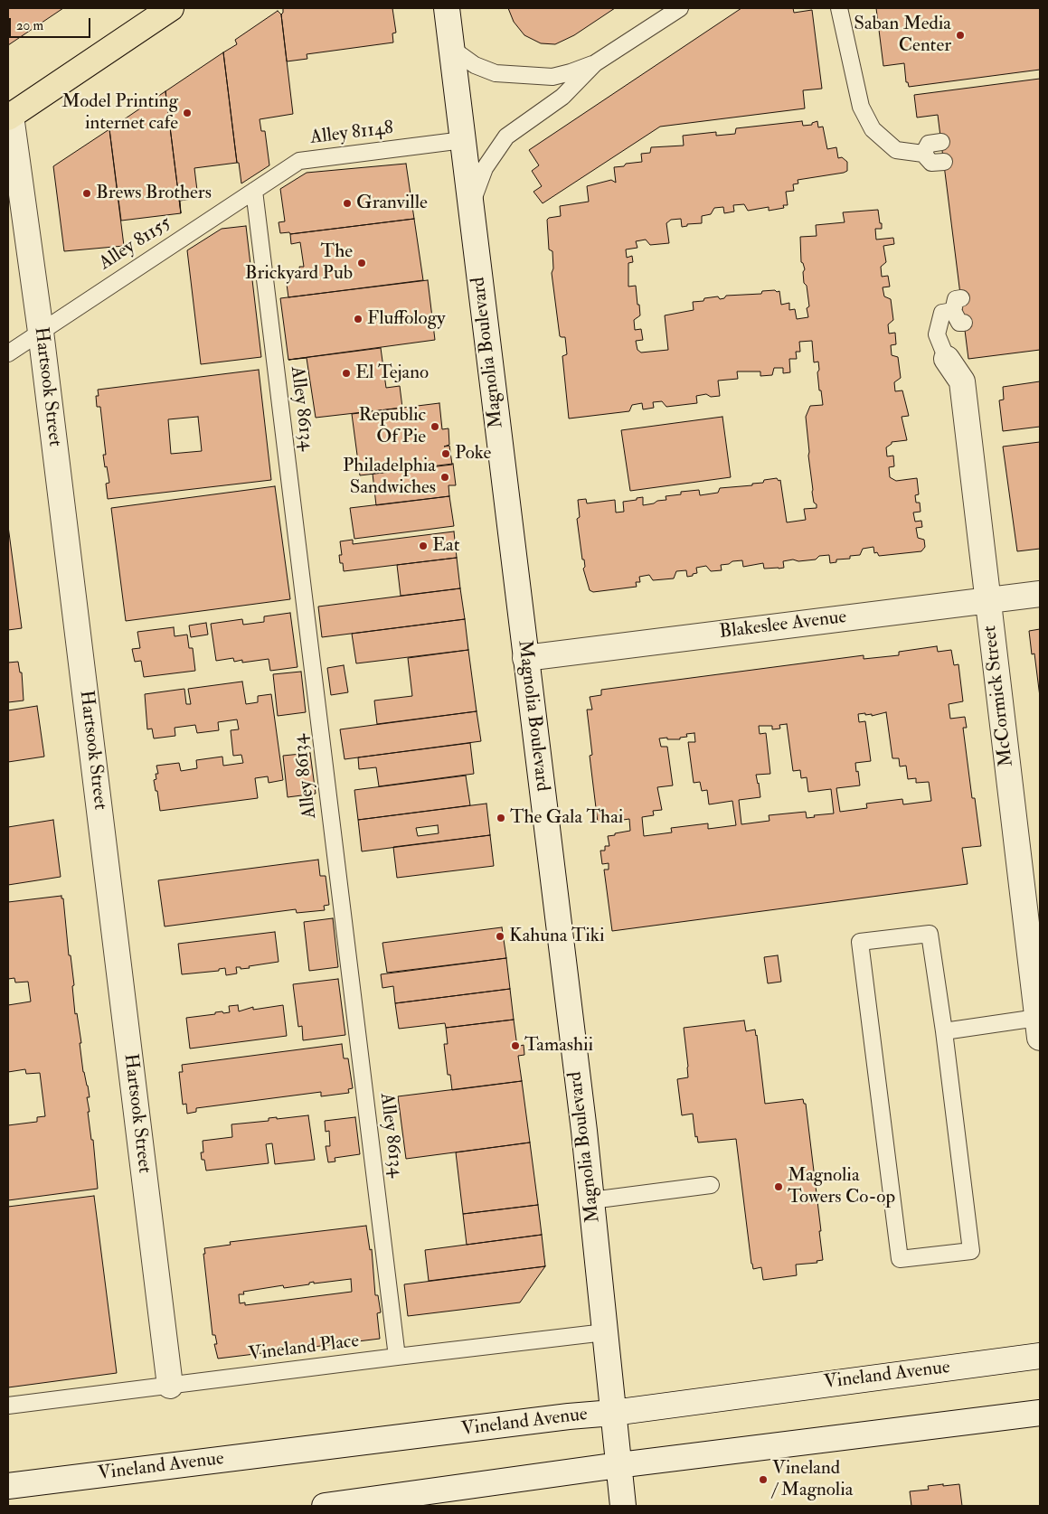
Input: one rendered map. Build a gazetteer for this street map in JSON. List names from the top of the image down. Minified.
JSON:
{"streets":{"main road":["Magnolia Boulevard","Hartsook Street","Blakeslee Avenue","McCormick Street","Vineland Avenue"],"lane":["Alley 81148","Alley 81155","Alley 86134","Vineland Place"]},"crossings":[["Alley 81148","Alley 81155"],["Alley 81148","Magnolia Boulevard"],["Alley 81148","Alley 86134"],["Alley 81155","Hartsook Street"],["Alley 81155","Alley 86134"],["Magnolia Boulevard","Blakeslee Avenue"],["Magnolia Boulevard","Vineland Place"],["Magnolia Boulevard","Vineland Avenue"],["Hartsook Street","Vineland Place"],["Alley 86134","Vineland Place"],["Blakeslee Avenue","McCormick Street"]],"places":["Saban Media Center","Model Printing internet cafe","Brews Brothers","Granville","The Brickyard Pub","Fluffology","El Tejano","Republic Of Pie","Poke","Philadelphia Sandwiches","Eat","The Gala Thai","Kahuna Tiki","Tamashii","Magnolia Towers Co-op","Vineland / Magnolia"],"scale_bar":"20 m"}
